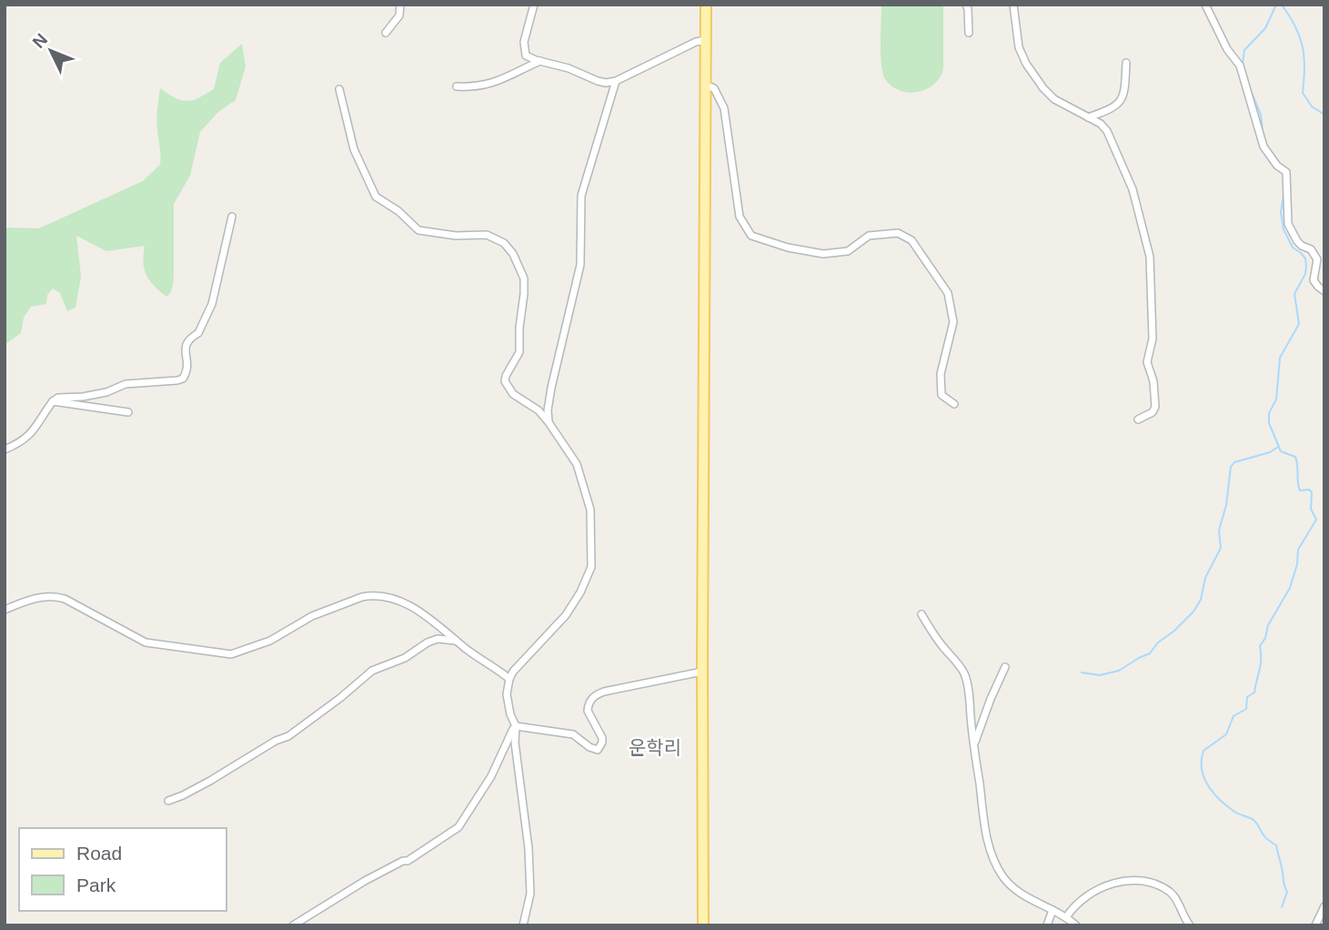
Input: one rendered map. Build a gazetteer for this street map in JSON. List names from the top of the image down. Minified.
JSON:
{"districts":["운학리"],"legend":["Road","Park"],"north":"top left"}
